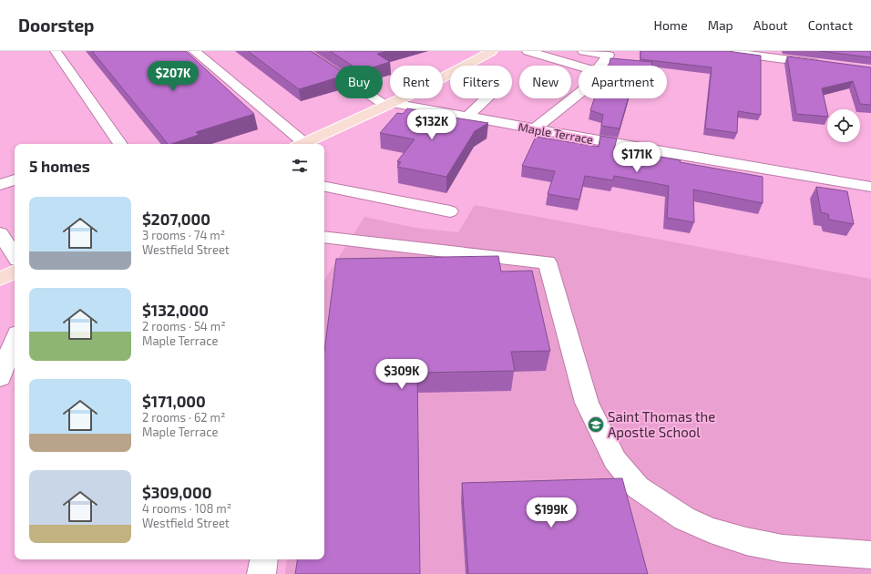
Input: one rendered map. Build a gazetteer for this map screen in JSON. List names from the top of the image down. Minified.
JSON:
{"streets":{"street":["Maple Terrace"]},"places":{"school or university":["Saint Thomas the Apostle School"]},"page":{"header":"Doorstep","nav":["Home","Map","About","Contact"],"price":["$207K","$132K","$171K","$309K","$199K"],"chip":["Buy","Rent","Filters","New","Apartment"],"heading":"5 homes","list":[{"name":"$207,000","note":"3 rooms · 74 m² · Westfield Street"},{"name":"$132,000","note":"2 rooms · 54 m² · Maple Terrace"},{"name":"$171,000","note":"2 rooms · 62 m² · Maple Terrace"},{"name":"$309,000","note":"4 rooms · 108 m² · Westfield Street"}]}}
